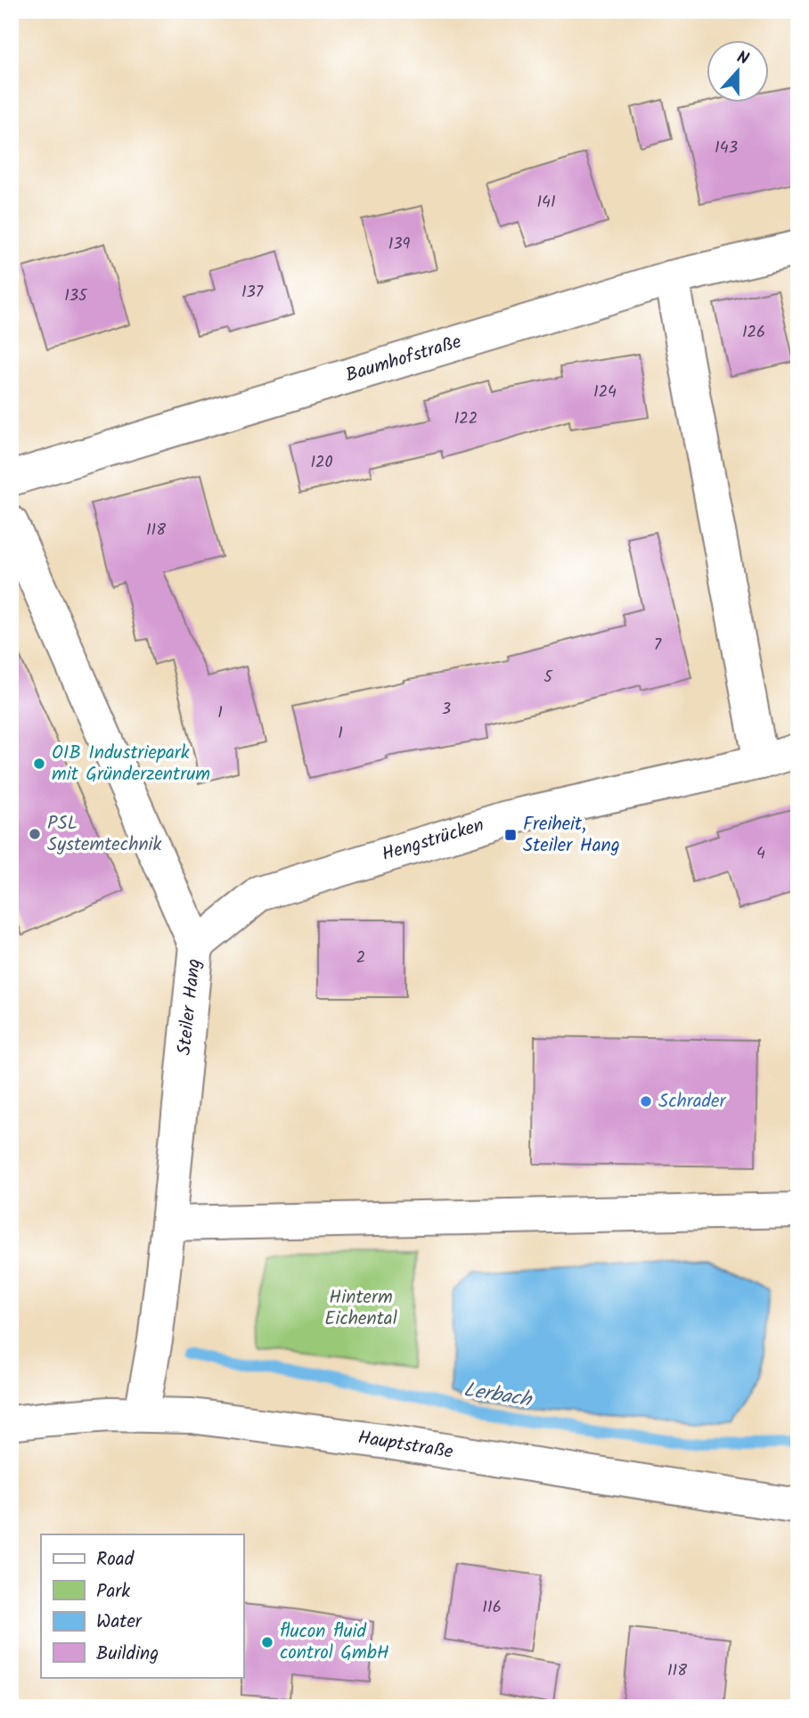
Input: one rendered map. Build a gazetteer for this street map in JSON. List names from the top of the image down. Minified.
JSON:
{"streets":{"street":["Baumhofstraße","Hengstrücken","Steiler Hang","Hauptstraße"]},"crossings":[["Hengstrücken","Steiler Hang"],["Steiler Hang","Hauptstraße"]],"water":["Lerbach"],"parks":["Hinterm Eichental"],"places":{"other":["OIB Industriepark mit Gründerzentrum","PSL Systemtechnik","Schrader","flucon fluid control GmbH"],"transit":["Freiheit, Steiler Hang"]},"house_numbers":["143","141","139","137","135","126","124","122","120","118","7","5","3","1","1","4","2","116","118"],"legend":["Road","Park","Water","Building"],"north":"top"}
